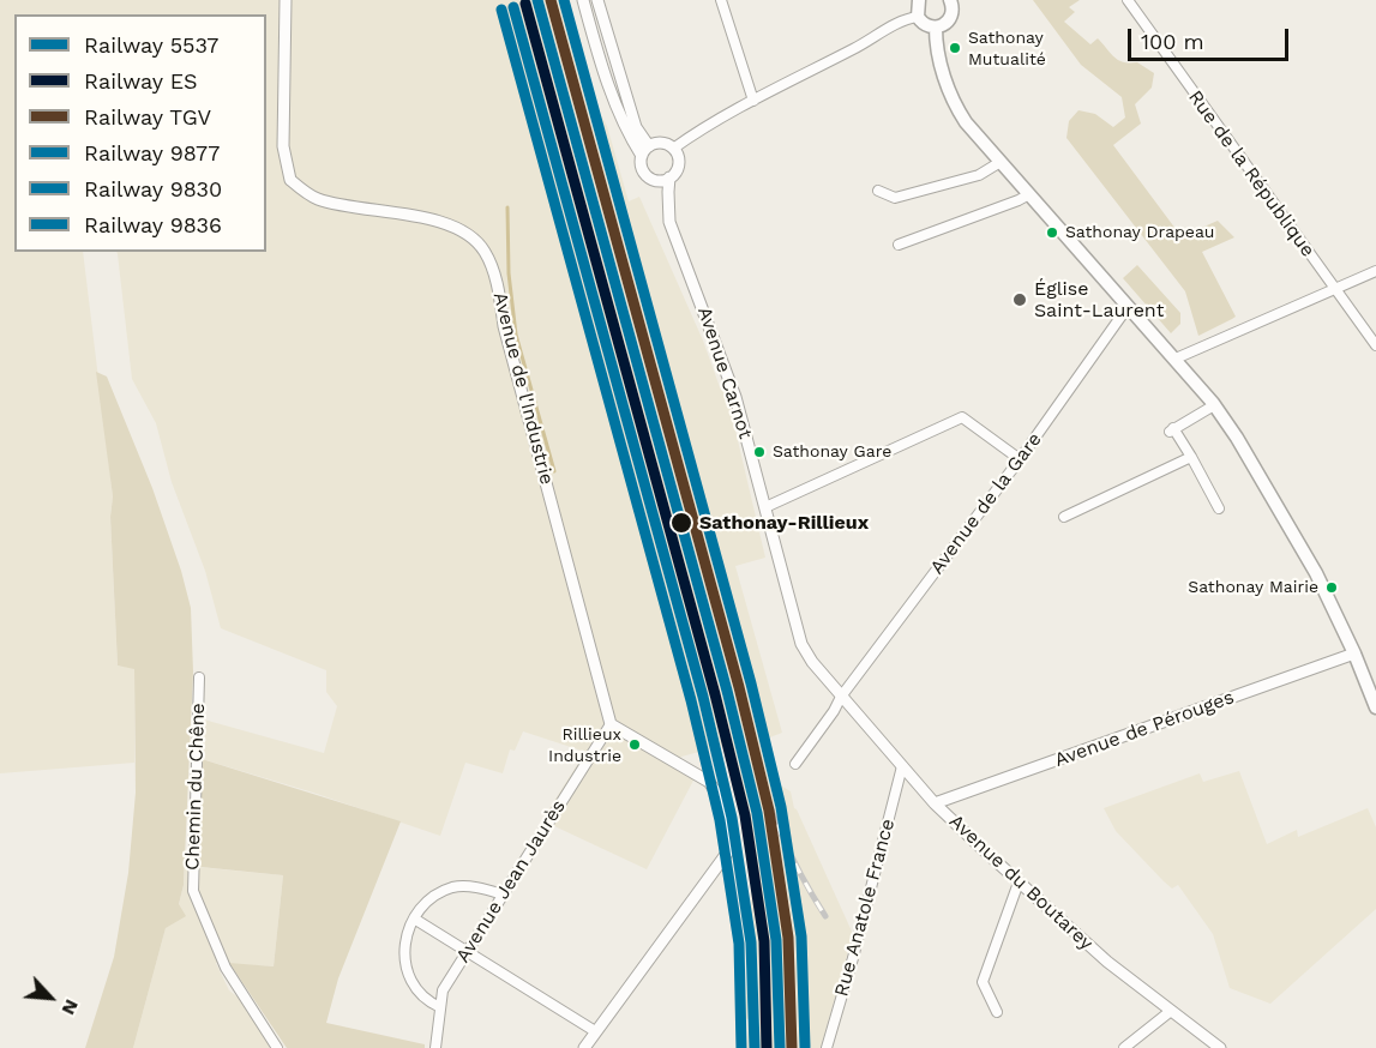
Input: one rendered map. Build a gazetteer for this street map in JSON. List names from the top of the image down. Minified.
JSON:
{"streets":{"street":["Rue de la République","Avenue Carnot","Avenue de l'Industrie","Avenue de la Gare","Avenue de Pérouges","Chemin du Chêne","Avenue Jean Jaurès","Avenue du Boutarey","Rue Anatole France"]},"crossings":[["Avenue Carnot","Avenue de la Gare"],["Avenue Carnot","Avenue du Boutarey"],["Avenue de l'Industrie","Avenue Jean Jaurès"],["Avenue de la Gare","Avenue du Boutarey"],["Avenue de Pérouges","Avenue du Boutarey"],["Avenue du Boutarey","Rue Anatole France"]],"places":["Sathonay Mutualité","Sathonay Drapeau","Église Saint-Laurent","Sathonay Gare","Sathonay-Rillieux","Sathonay Mairie","Rillieux Industrie"],"lines":["rail line 5537","rail line TGV","rail line 9830","rail line ES","rail line 9877","rail line 9836"],"legend":["Railway 5537","Railway ES","Railway TGV","Railway 9877","Railway 9830","Railway 9836"],"scale_bar":"100 m","north":"bottom right"}
